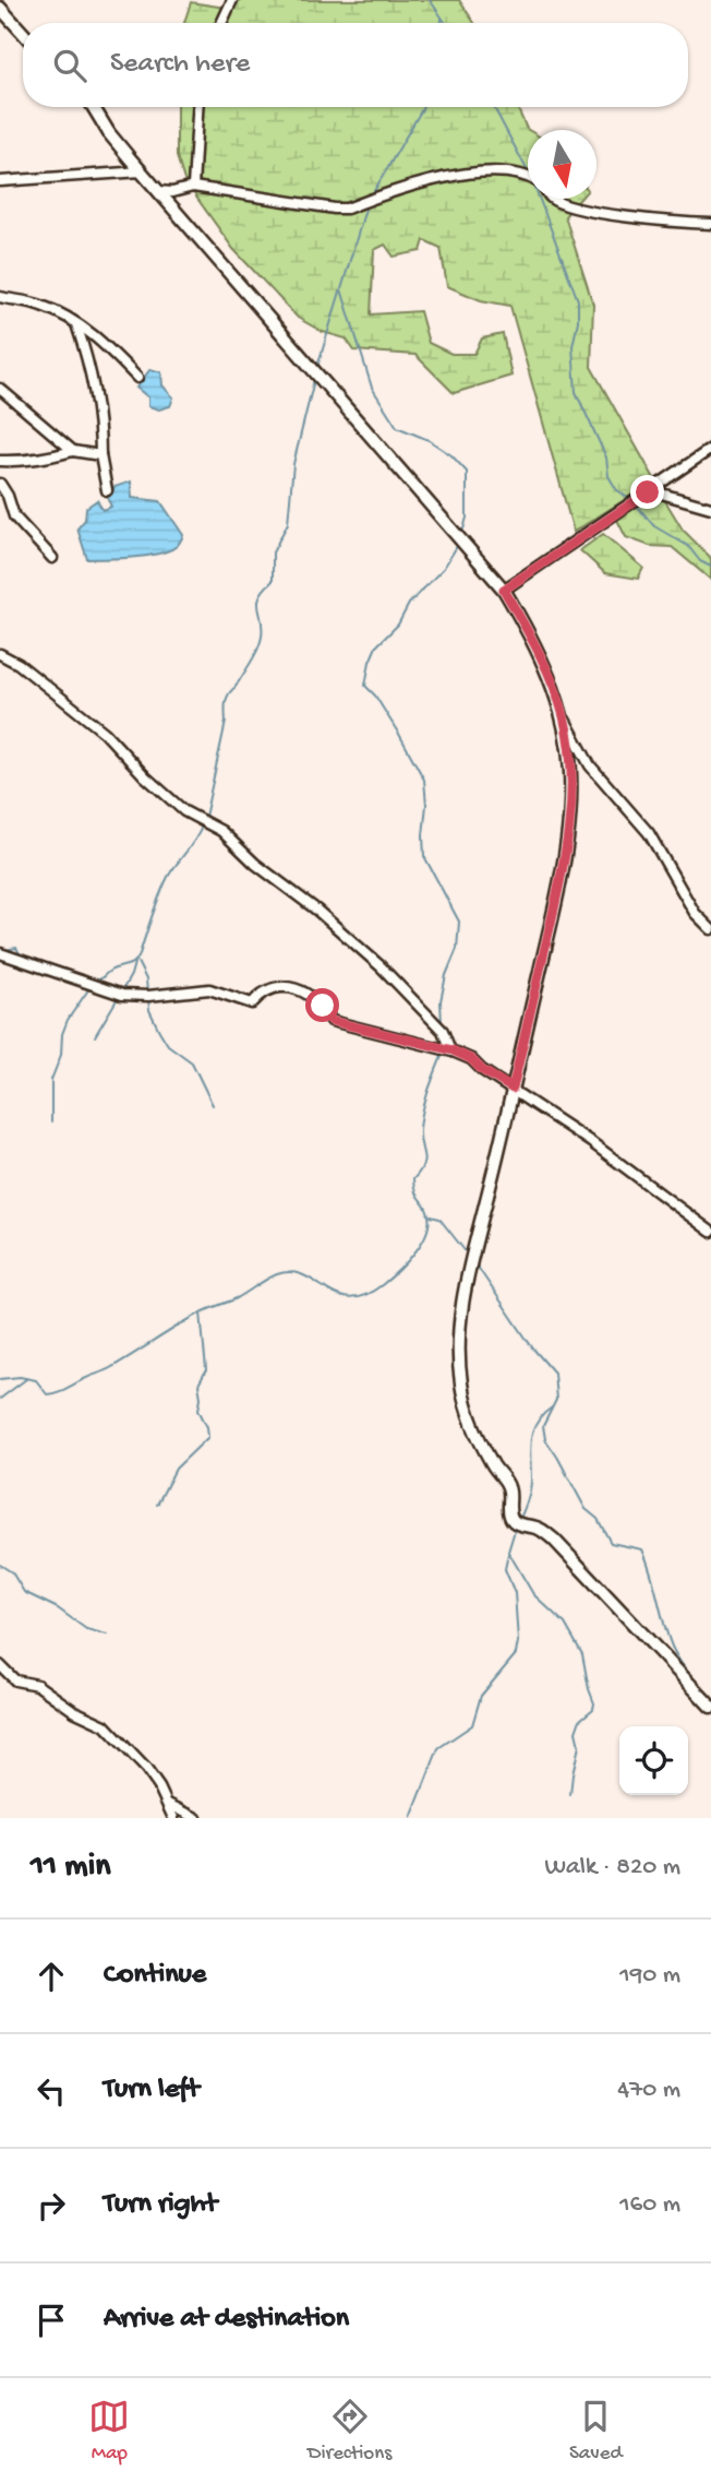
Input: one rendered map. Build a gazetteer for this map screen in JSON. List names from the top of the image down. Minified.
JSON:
{"north":"bottom","page":{"search":"Search here","heading":["11 min","Walk · 820 m"],"list":[["Continue","190 m"],["Turn left","470 m"],["Turn right","160 m"],"Arrive at destination"],"nav":["Map","Directions","Saved"]}}
